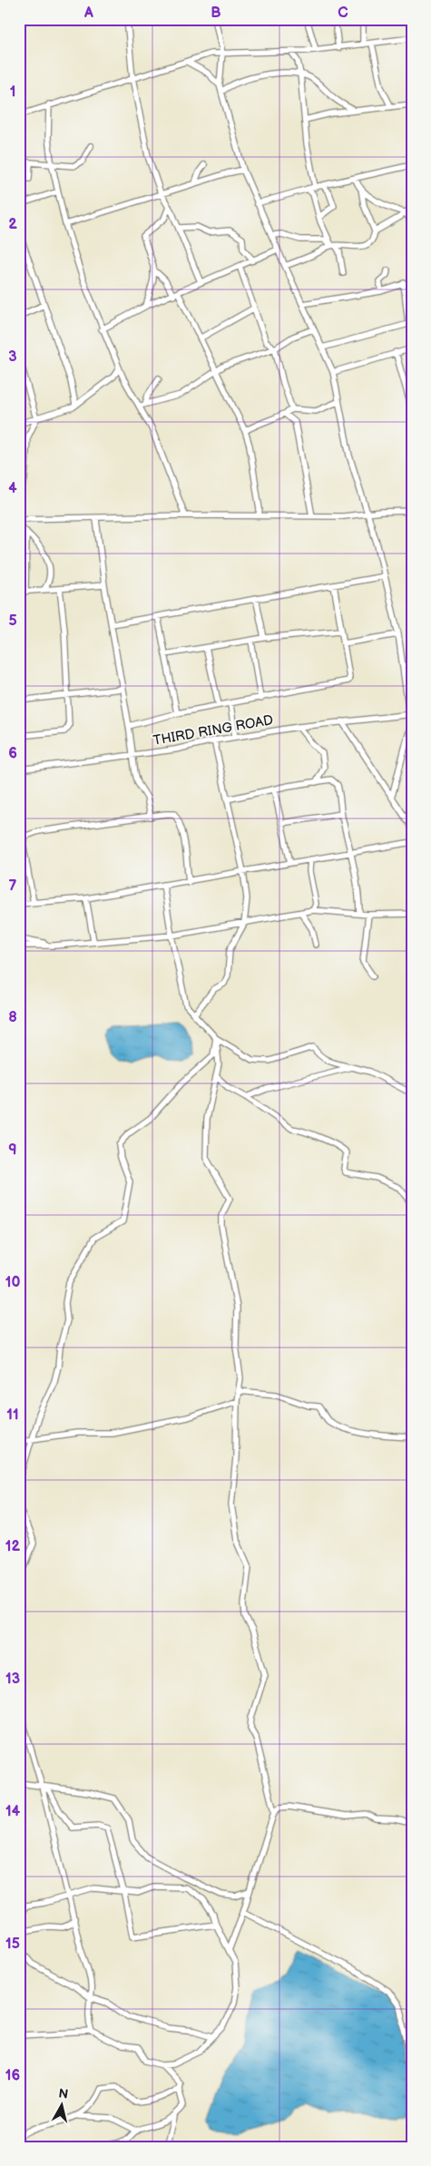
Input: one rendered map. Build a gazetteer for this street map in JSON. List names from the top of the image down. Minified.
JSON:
{"streets":{"street":["THIRD RING ROAD"]},"north":"top","grid":{"columns":["A","B","C"],"rows":["1","2","3","4","5","6","7","8","9","10","11","12","13","14","15","16"]}}
